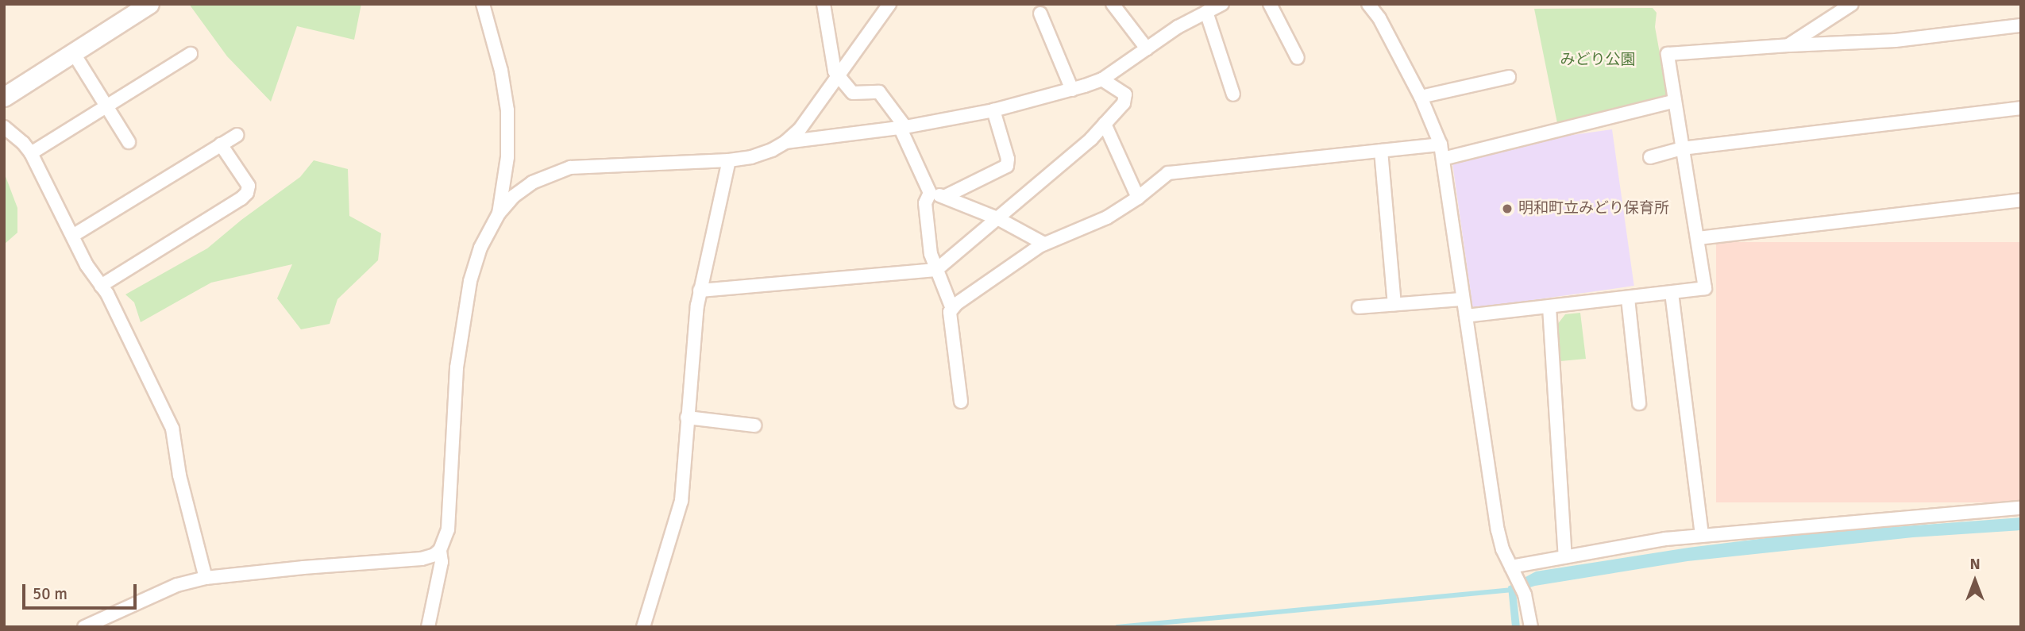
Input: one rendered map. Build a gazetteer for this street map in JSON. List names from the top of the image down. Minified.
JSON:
{"parks":["みどり公園"],"places":["明和町立みどり保育所"],"scale_bar":"50 m","north":"top"}
